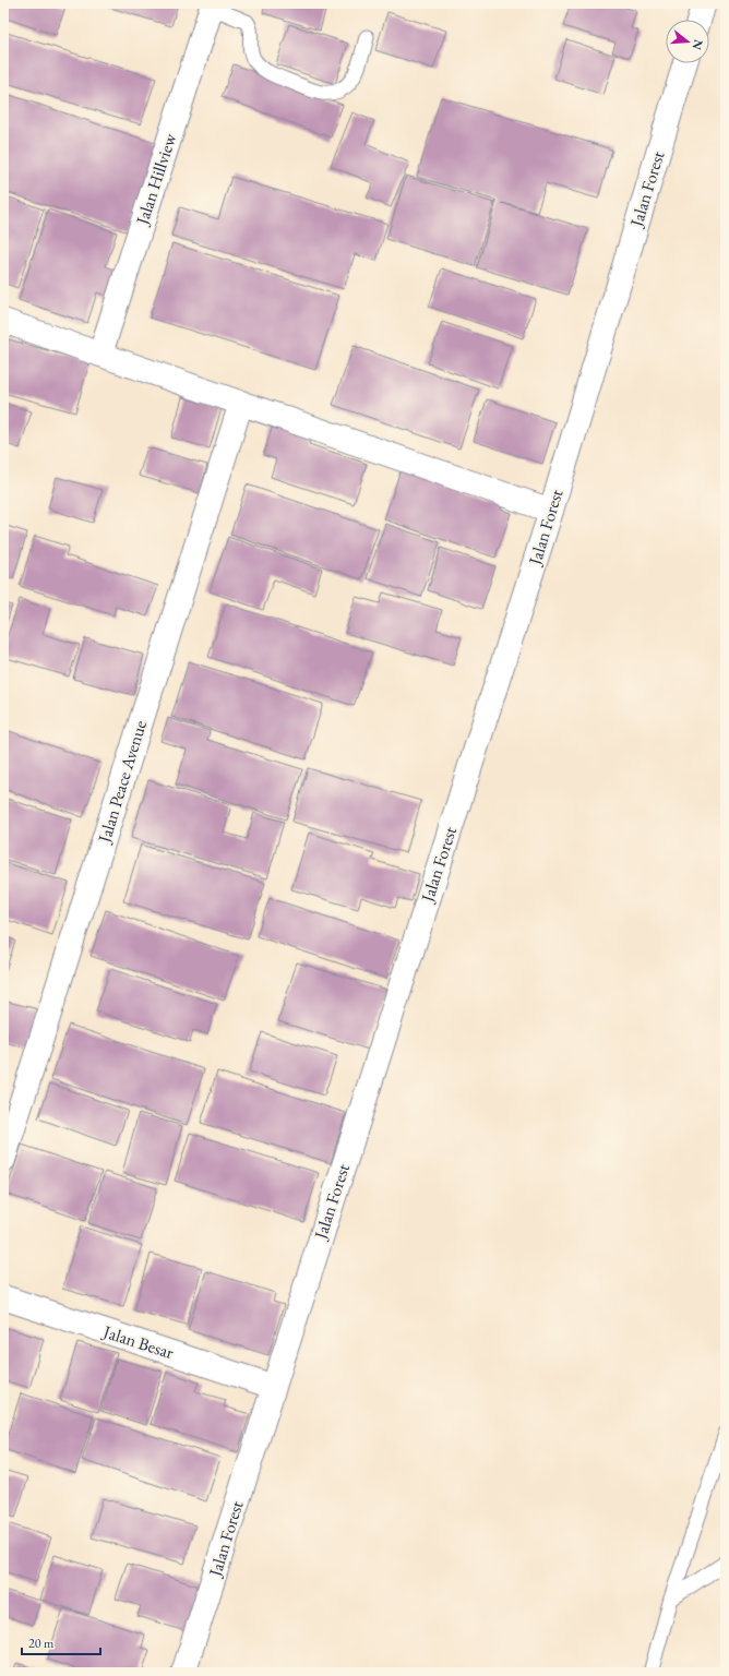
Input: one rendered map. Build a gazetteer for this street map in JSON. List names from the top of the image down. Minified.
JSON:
{"streets":{"street":["Jalan Hillview","Jalan Forest","Jalan Peace Avenue","Jalan Besar"]},"crossings":[["Jalan Forest","Jalan Besar"]],"scale_bar":"20 m","north":"right"}
